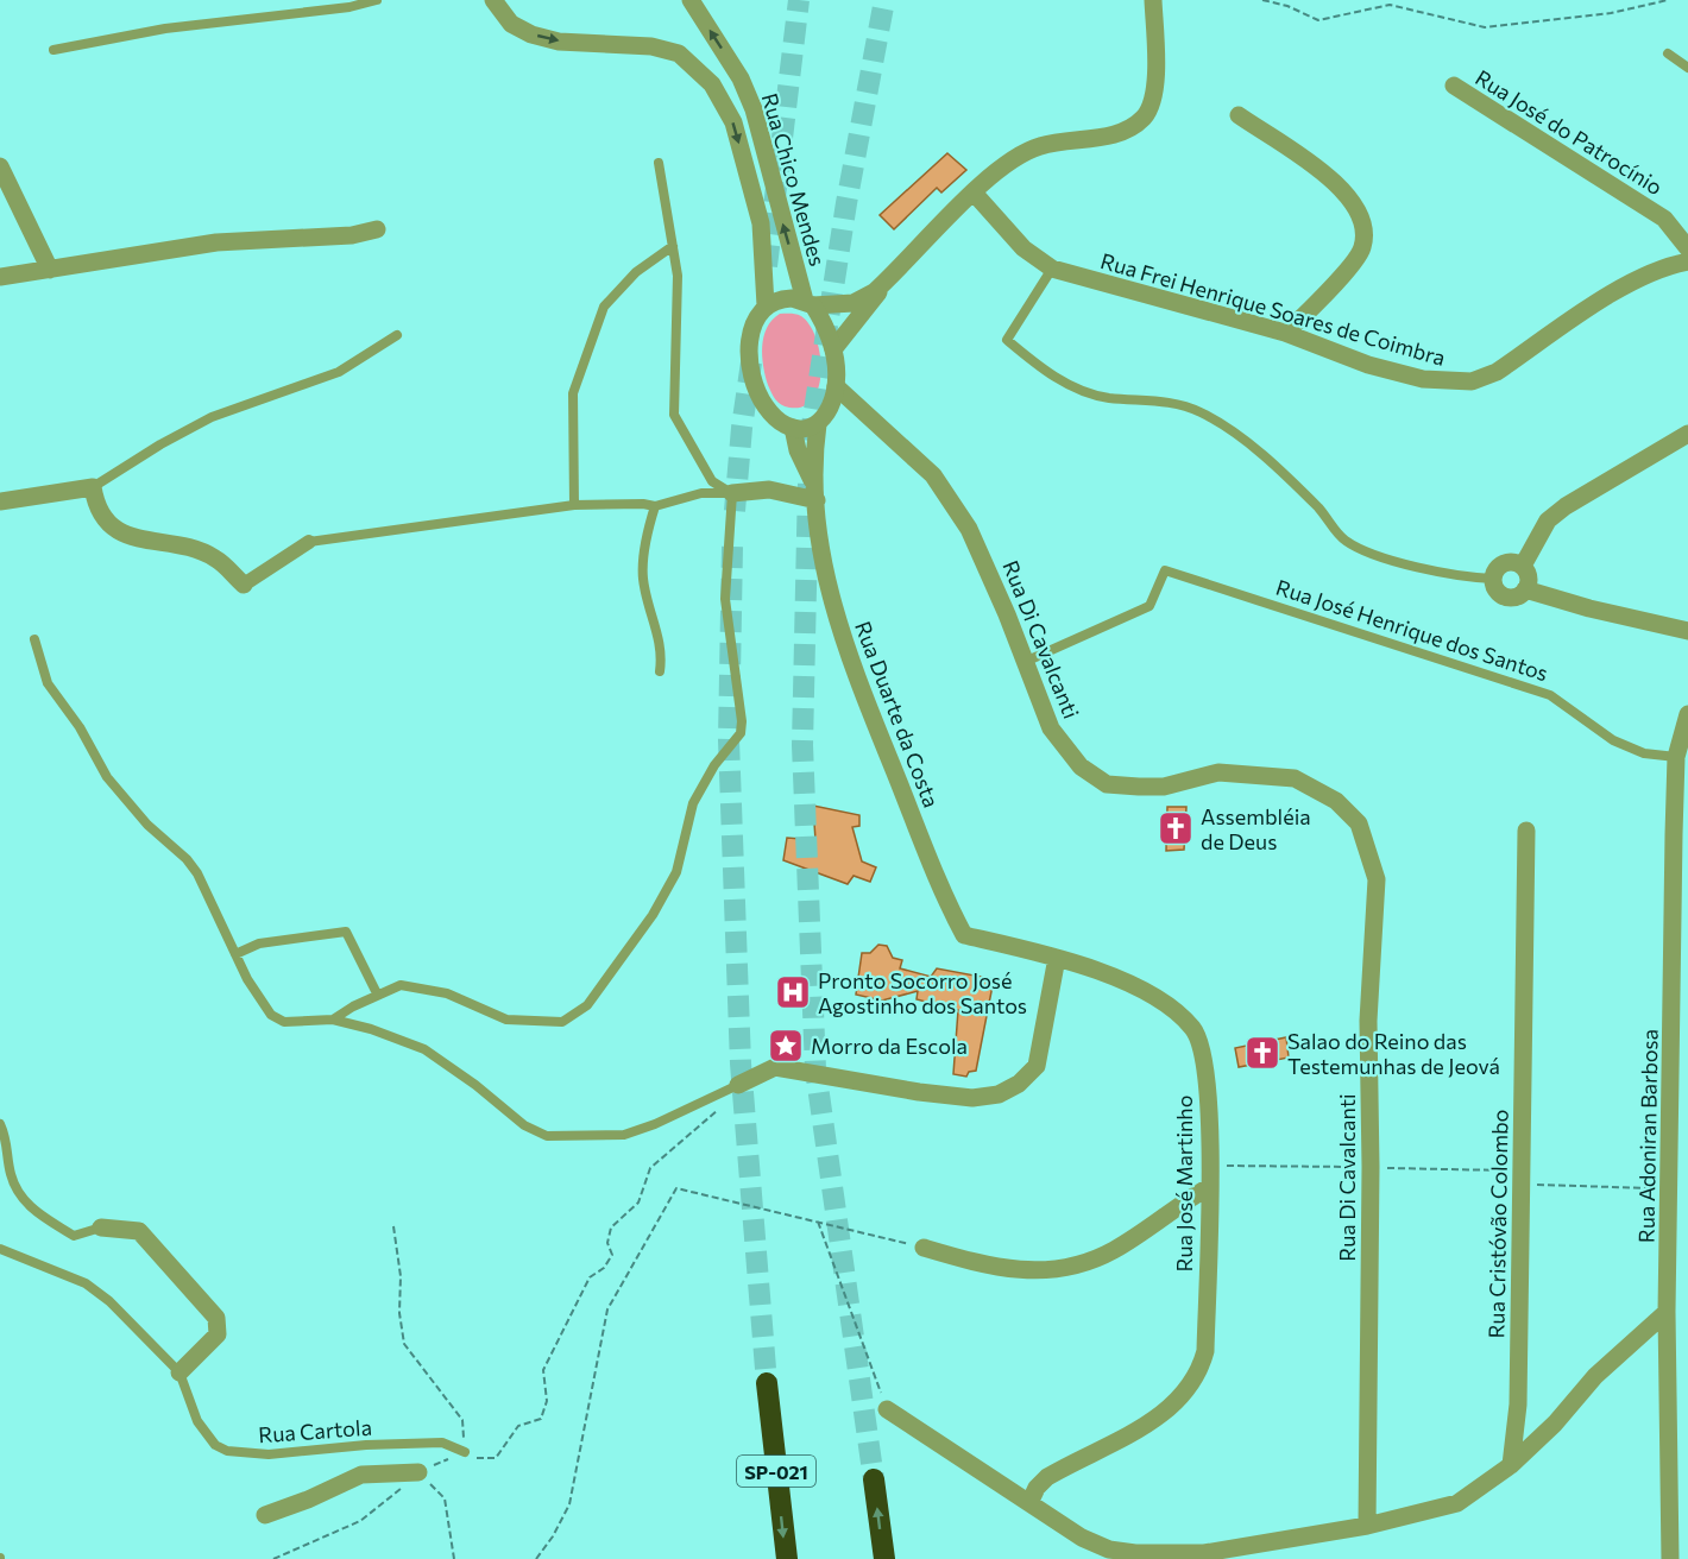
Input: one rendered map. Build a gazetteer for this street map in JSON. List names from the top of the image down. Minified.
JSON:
{"streets":{"highway":["SP-021"],"street":["Rua José do Patrocínio","Rua Chico Mendes","Rua Frei Henrique Soares de Coimbra","Rua Di Cavalcanti","Rua Duarte da Costa","Rua Adoniran Barbosa","Rua José Martinho","Rua Cristóvão Colombo"],"lane":["Rua José Henrique dos Santos","Rua Cartola"]},"crossings":[["Rua Chico Mendes","Rua Di Cavalcanti"],["Rua Chico Mendes","Rua Duarte da Costa"],["Rua José Henrique dos Santos","Rua Di Cavalcanti"],["Rua José Henrique dos Santos","Rua Adoniran Barbosa"],["Rua Di Cavalcanti","Rua Duarte da Costa"],["Rua Duarte da Costa","Rua José Martinho"]],"places":{"church":["Assembléia de Deus","Salao do Reino das Testemunhas de Jeová"],"hospital":["Pronto Socorro José Agostinho dos Santos"],"place":["Morro da Escola"]}}
